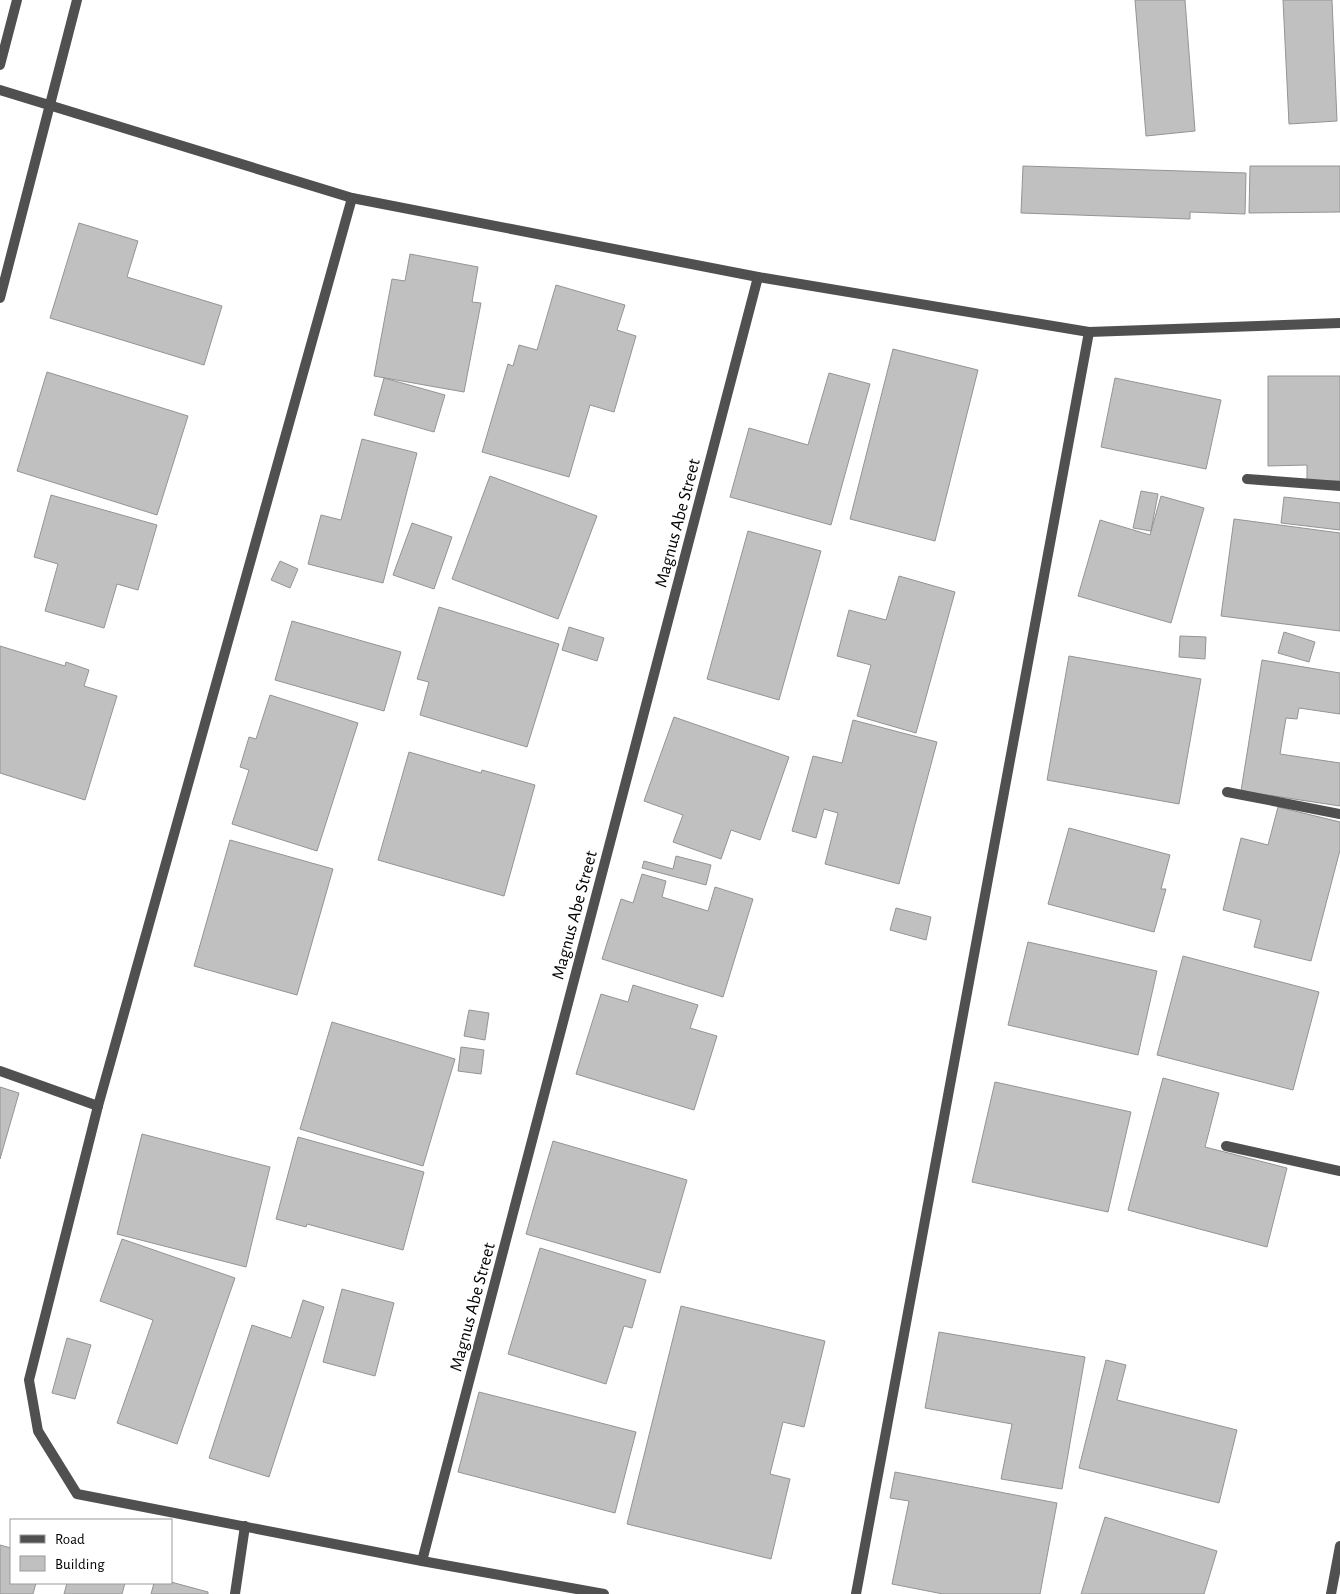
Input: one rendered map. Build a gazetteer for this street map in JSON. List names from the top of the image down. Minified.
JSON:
{"streets":{"street":["Magnus Abe Street"]},"legend":["Road","Building"]}
